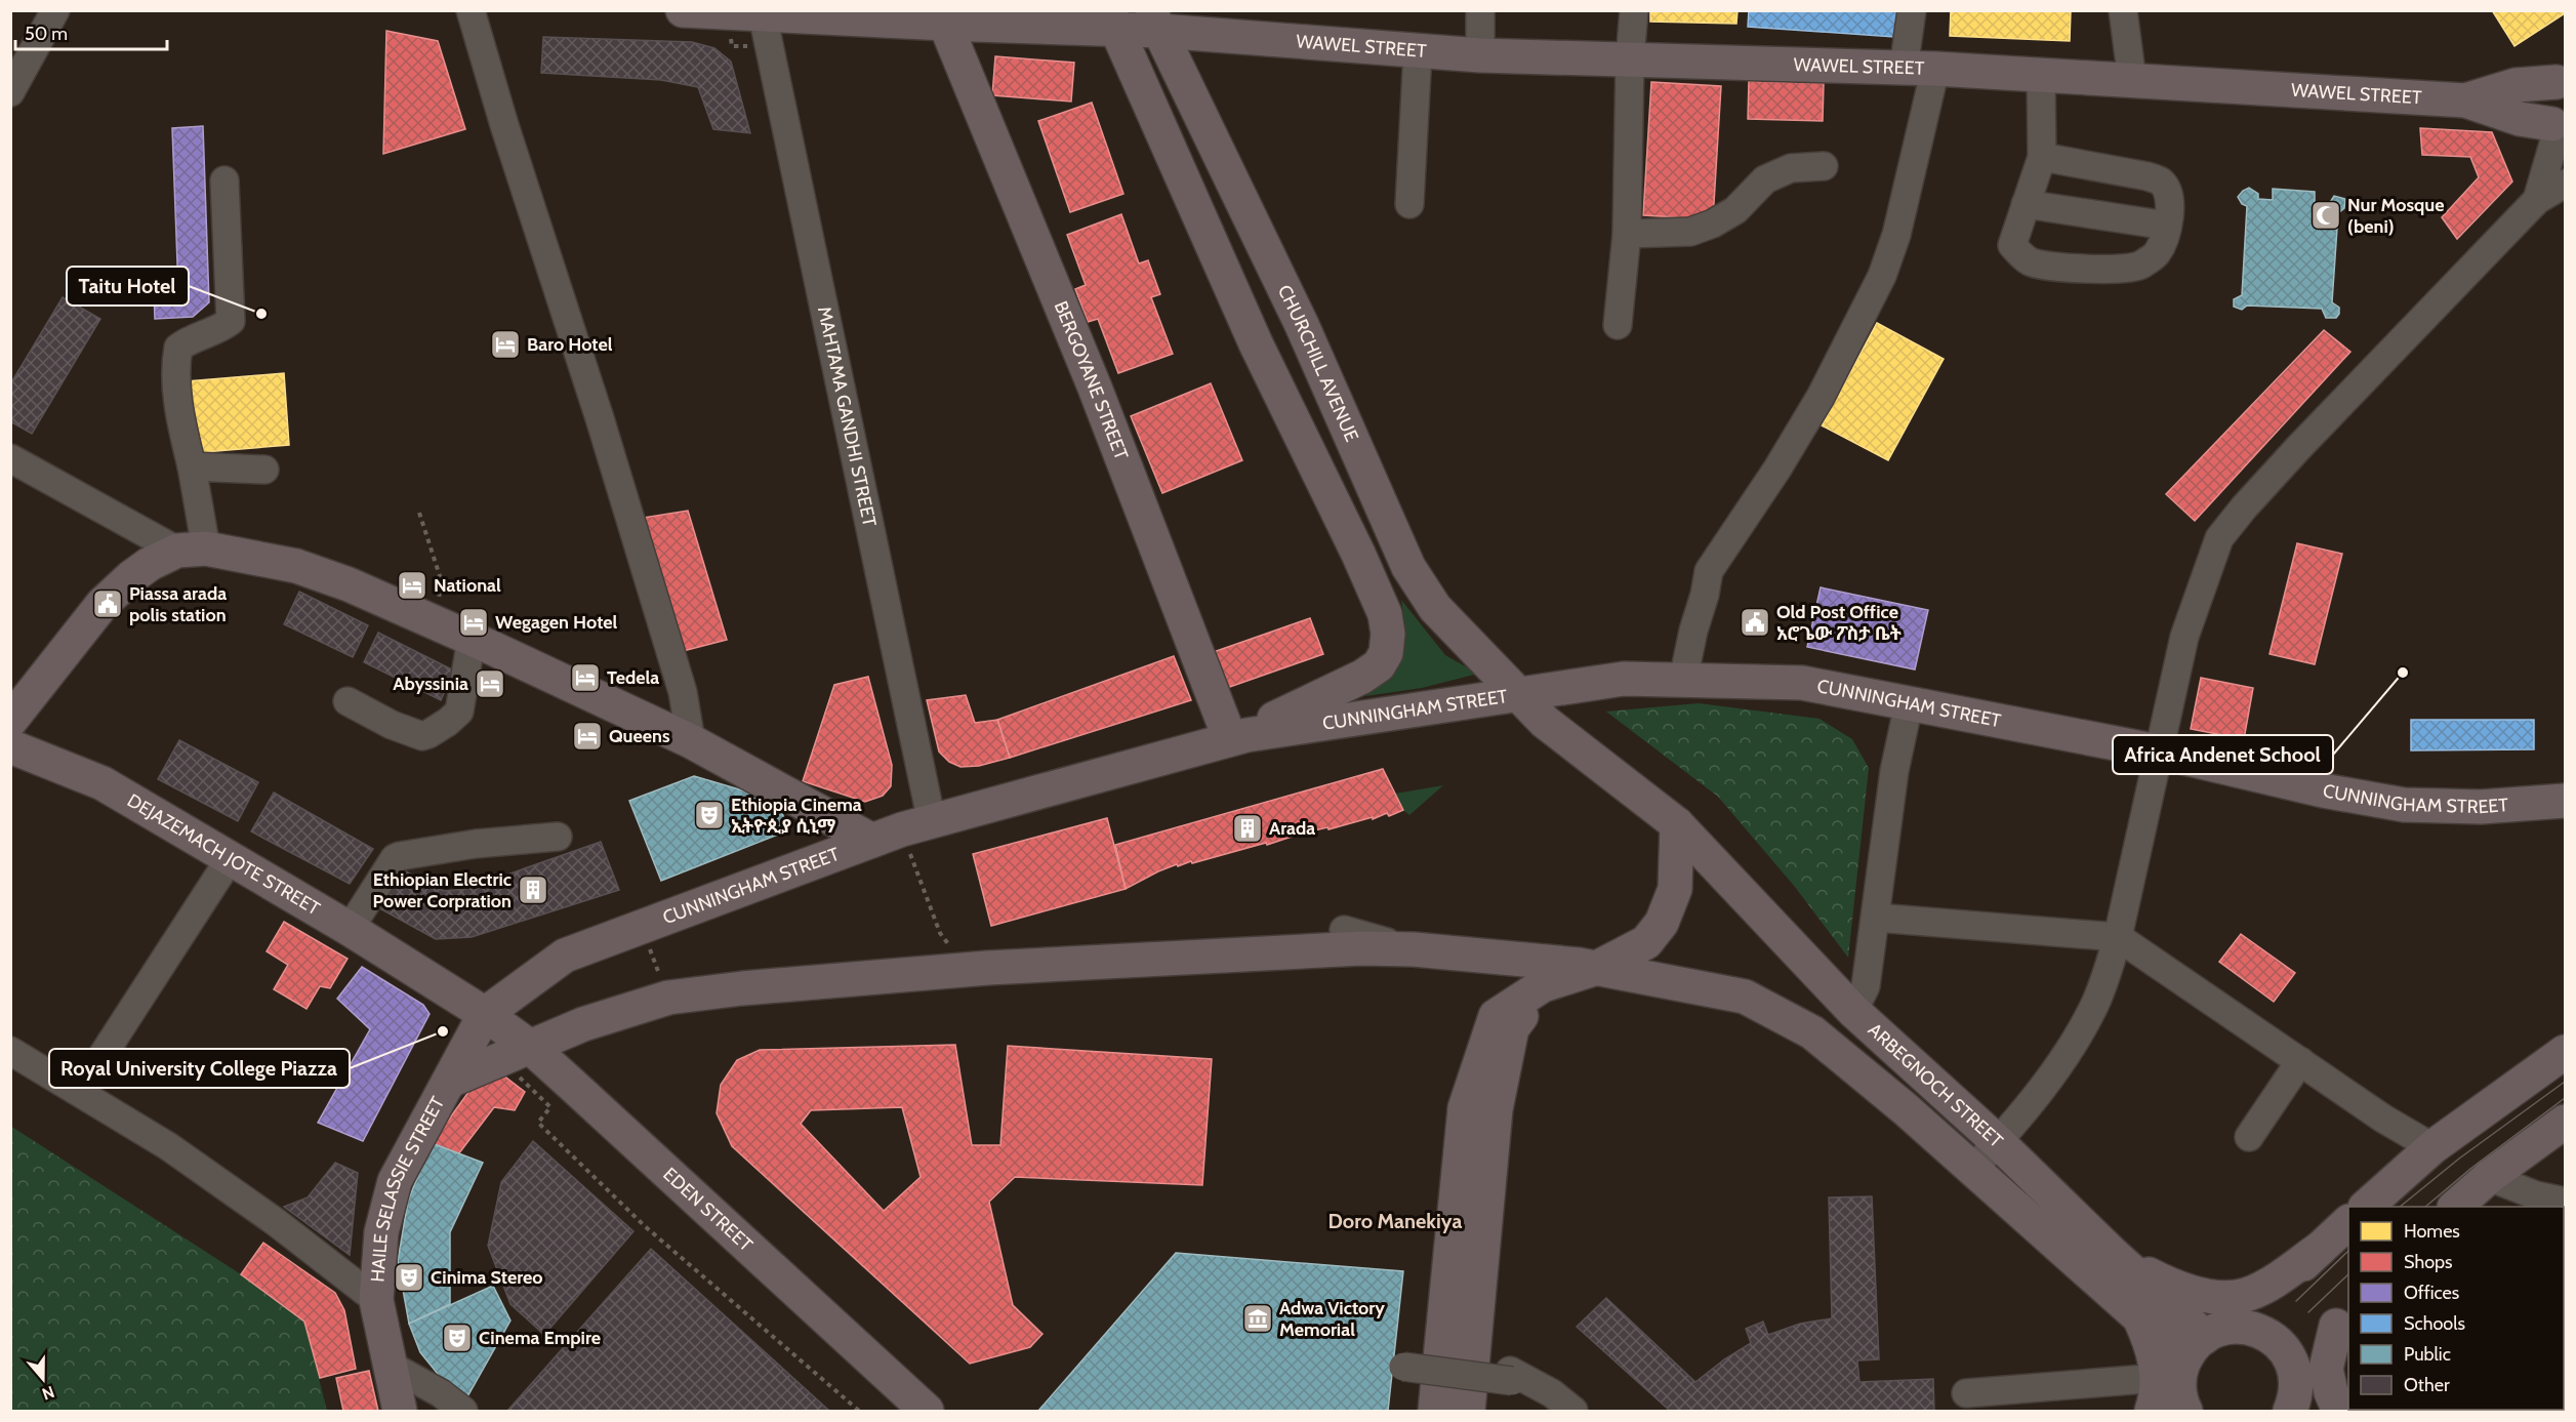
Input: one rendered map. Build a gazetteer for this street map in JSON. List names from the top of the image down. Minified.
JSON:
{"streets":{"main road":["WAWEL STREET","CHURCHILL AVENUE","BERGOYANE STREET","CUNNINGHAM STREET","DEJAZEMACH JOTE STREET","ARBEGNOCH STREET","HAILE SELASSIE STREET","EDEN STREET"],"street":["MAHTAMA GANDHI STREET"]},"crossings":[["WAWEL STREET","CHURCHILL AVENUE"],["WAWEL STREET","BERGOYANE STREET"],["WAWEL STREET","MAHTAMA GANDHI STREET"],["WAWEL STREET","CUNNINGHAM STREET"],["CHURCHILL AVENUE","CUNNINGHAM STREET"],["CHURCHILL AVENUE","ARBEGNOCH STREET"],["BERGOYANE STREET","CUNNINGHAM STREET"],["MAHTAMA GANDHI STREET","CUNNINGHAM STREET"],["CUNNINGHAM STREET","DEJAZEMACH JOTE STREET"],["CUNNINGHAM STREET","ARBEGNOCH STREET"],["CUNNINGHAM STREET","HAILE SELASSIE STREET"],["CUNNINGHAM STREET","EDEN STREET"],["DEJAZEMACH JOTE STREET","EDEN STREET"],["ARBEGNOCH STREET","HAILE SELASSIE STREET"],["ARBEGNOCH STREET","EDEN STREET"]],"districts":["Doro Manekiya"],"places":{"mosque":["Nur Mosque (beni)"],"other":["Taitu Hotel","Africa Andenet School","Royal University College Piazza"],"hotel":["Baro Hotel","National","Wegagen Hotel","Tedela","Abyssinia","Queens"],"public building":["Piassa arada polis station","Old Post Office አሮጌው ፖስታ ቤት"],"theatre":["Ethiopia Cinema ኢትዮጲያ ሲኒማ","Cinima Stereo","Cinema Empire"],"building":["Arada","Ethiopian Electric Power Corpration"],"museum":["Adwa Victory Memorial"]},"legend":["Homes","Shops","Offices","Schools","Public","Other"],"scale_bar":"50 m","north":"bottom"}
